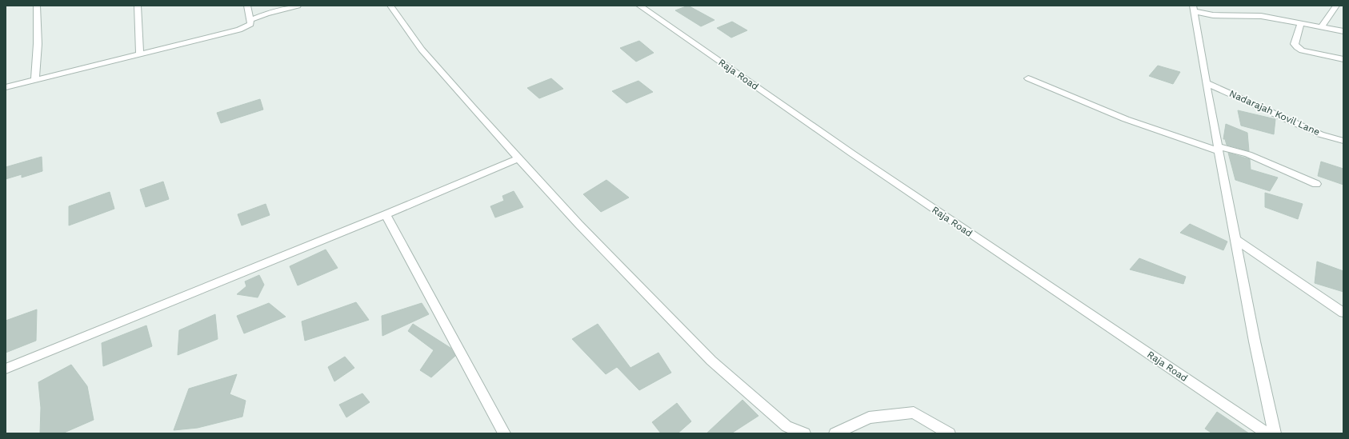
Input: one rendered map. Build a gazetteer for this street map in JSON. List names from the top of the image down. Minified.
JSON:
{"streets":{"street":["Raja Road","Nadarajah Kovil Lane"]}}
